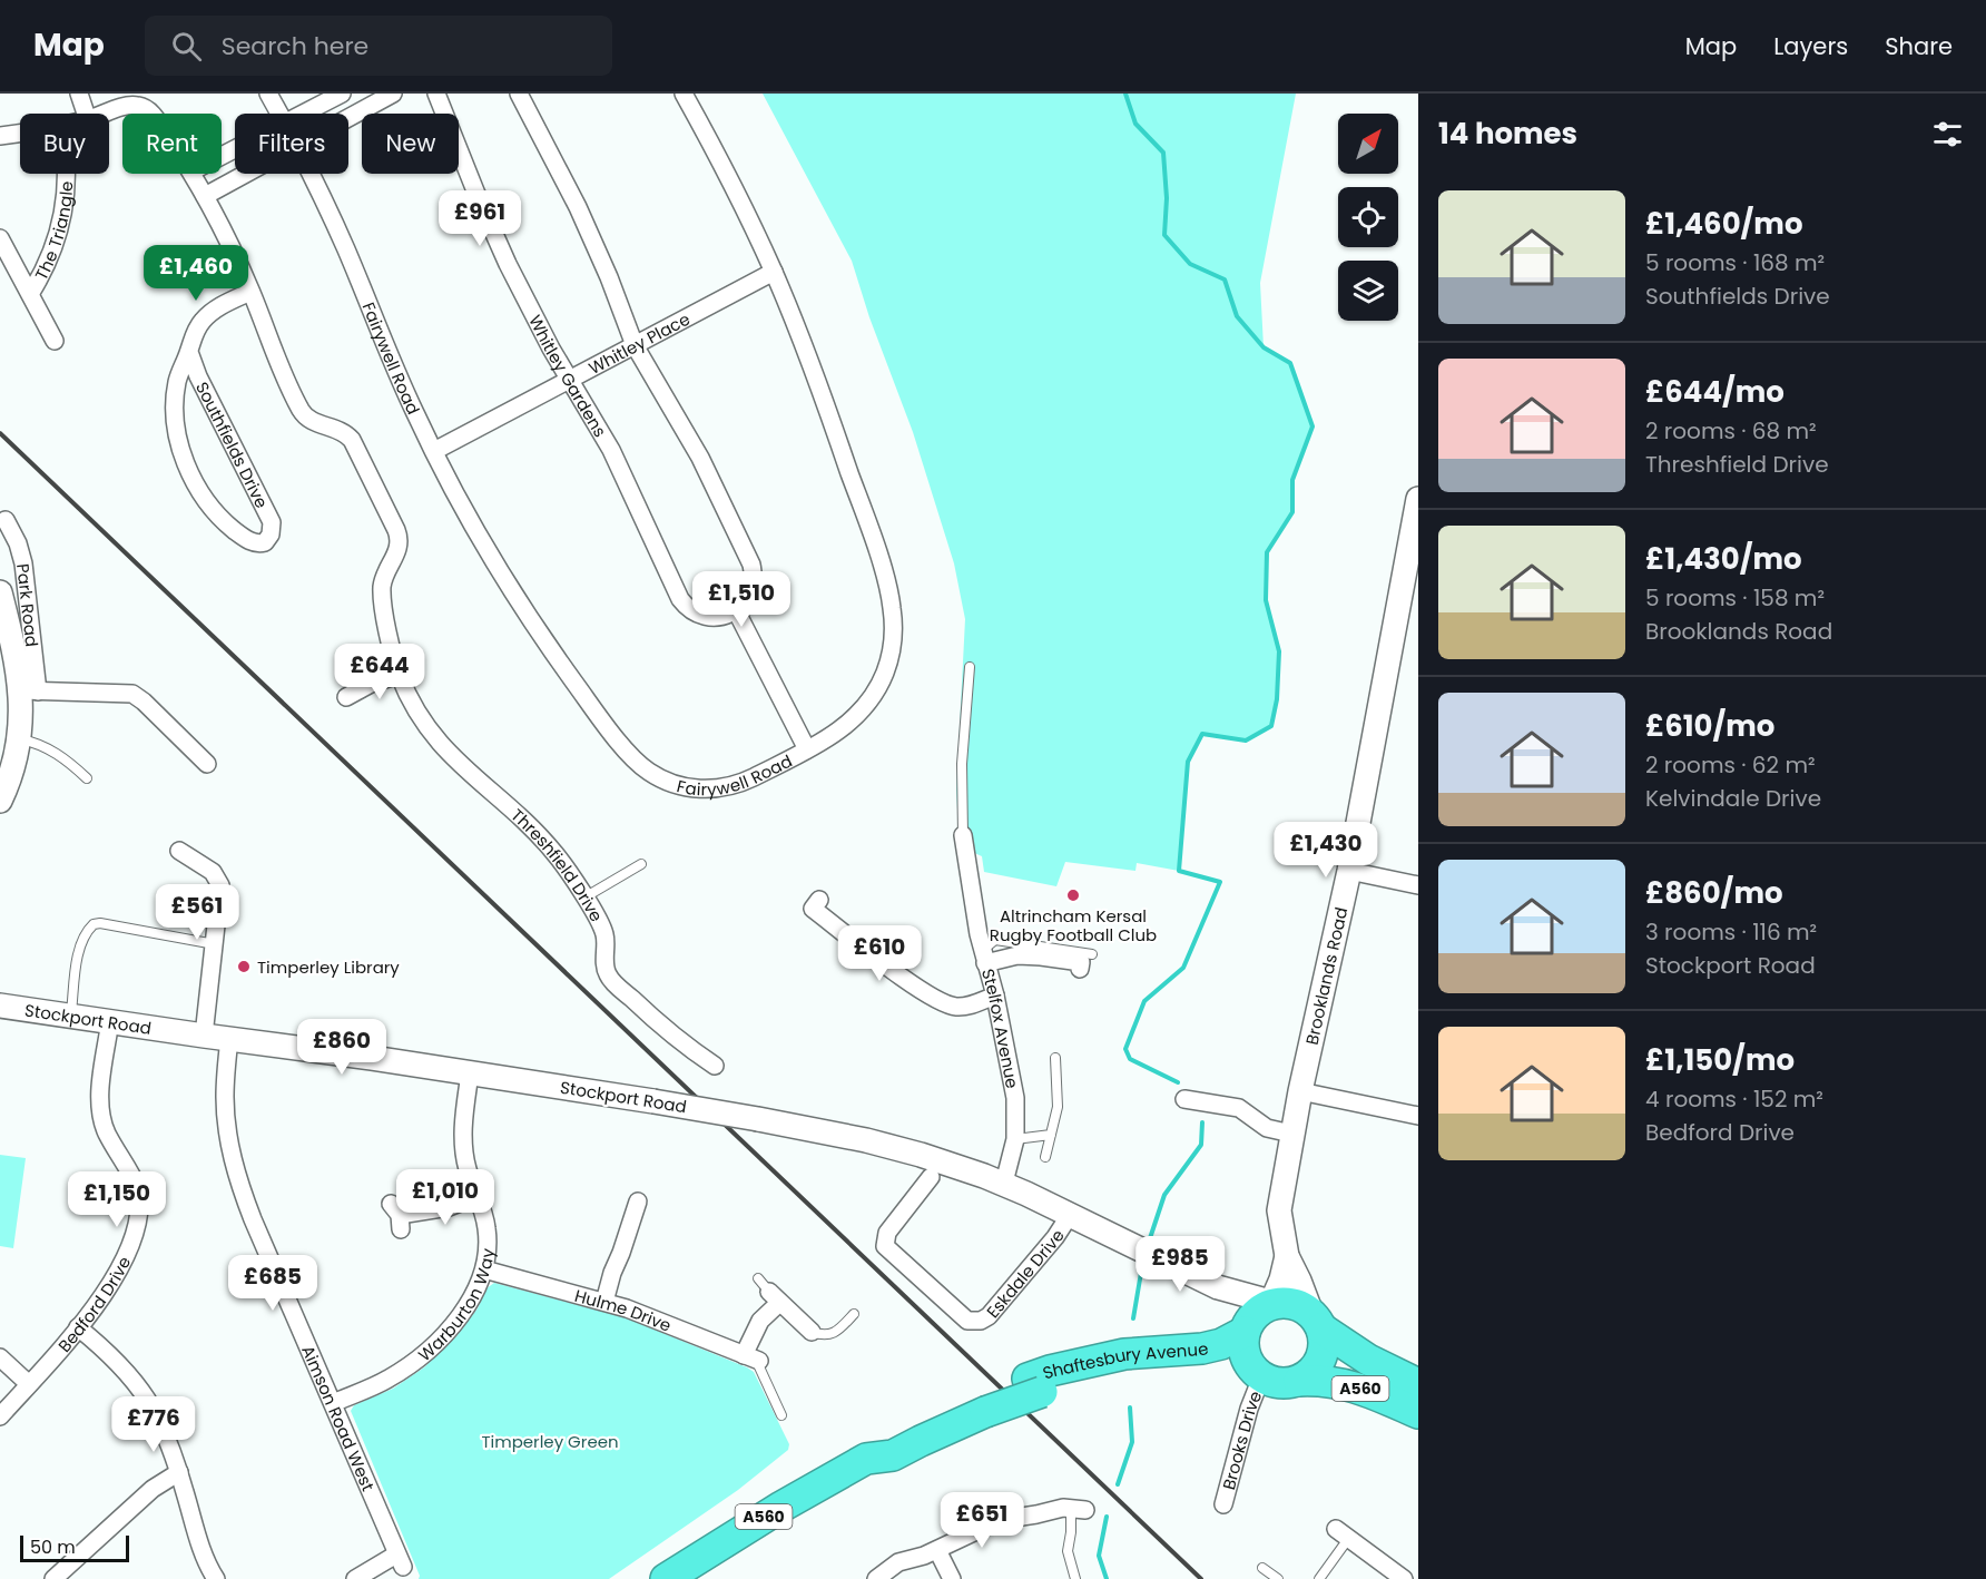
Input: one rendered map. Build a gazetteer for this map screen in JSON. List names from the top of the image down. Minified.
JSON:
{"streets":{"highway":["Shaftesbury Avenue","A560"],"main road":["Park Road","Brooklands Road","Stockport Road"],"street":["The Triangle","Whitley Place","Fairywell Road","Whitley Gardens","Southfields Drive","Threshfield Drive","Stelfox Avenue","Eskdale Drive","Warburton Way","Bedford Drive","Hulme Drive","Aimson Road West","Brooks Drive"]},"crossings":[["Whitley Place","Fairywell Road"],["Whitley Place","Whitley Gardens"],["Southfields Drive","Threshfield Drive"],["Brooklands Road","Stockport Road"],["Brooklands Road","Shaftesbury Avenue"],["Brooklands Road","A560"],["Brooklands Road","Brooks Drive"],["Stockport Road","Stelfox Avenue"],["Stockport Road","Eskdale Drive"],["Stockport Road","Warburton Way"],["Stockport Road","Bedford Drive"],["Stockport Road","Shaftesbury Avenue"],["Stockport Road","A560"],["Stockport Road","Aimson Road West"],["Stockport Road","Brooks Drive"],["Warburton Way","Hulme Drive"],["Warburton Way","Aimson Road West"],["Shaftesbury Avenue","A560"],["Shaftesbury Avenue","Brooks Drive"],["A560","Brooks Drive"]],"parks":["Timperley Green"],"places":["Altrincham Kersal Rugby Football Club","Timperley Library"],"scale_bar":"50 m","north":"top right","page":{"header":"Map","search":"Search here","nav":["Map","Layers","Share"],"heading":"14 homes","chip":["Buy","Rent","Filters","New"],"list":[{"name":"£1,460/mo","note":"5 rooms · 168 m² · Southfields Drive"},{"name":"£644/mo","note":"2 rooms · 68 m² · Threshfield Drive"},{"name":"£1,430/mo","note":"5 rooms · 158 m² · Brooklands Road"},{"name":"£610/mo","note":"2 rooms · 62 m² · Kelvindale Drive"},{"name":"£860/mo","note":"3 rooms · 116 m² · Stockport Road"},{"name":"£1,150/mo","note":"4 rooms · 152 m² · Bedford Drive"}],"price":["£961","£1,460","£1,510","£644","£1,430","£561","£610","£860","£1,010","£1,150","£985","£685","£776","£651"],"scale":"50 m"}}
